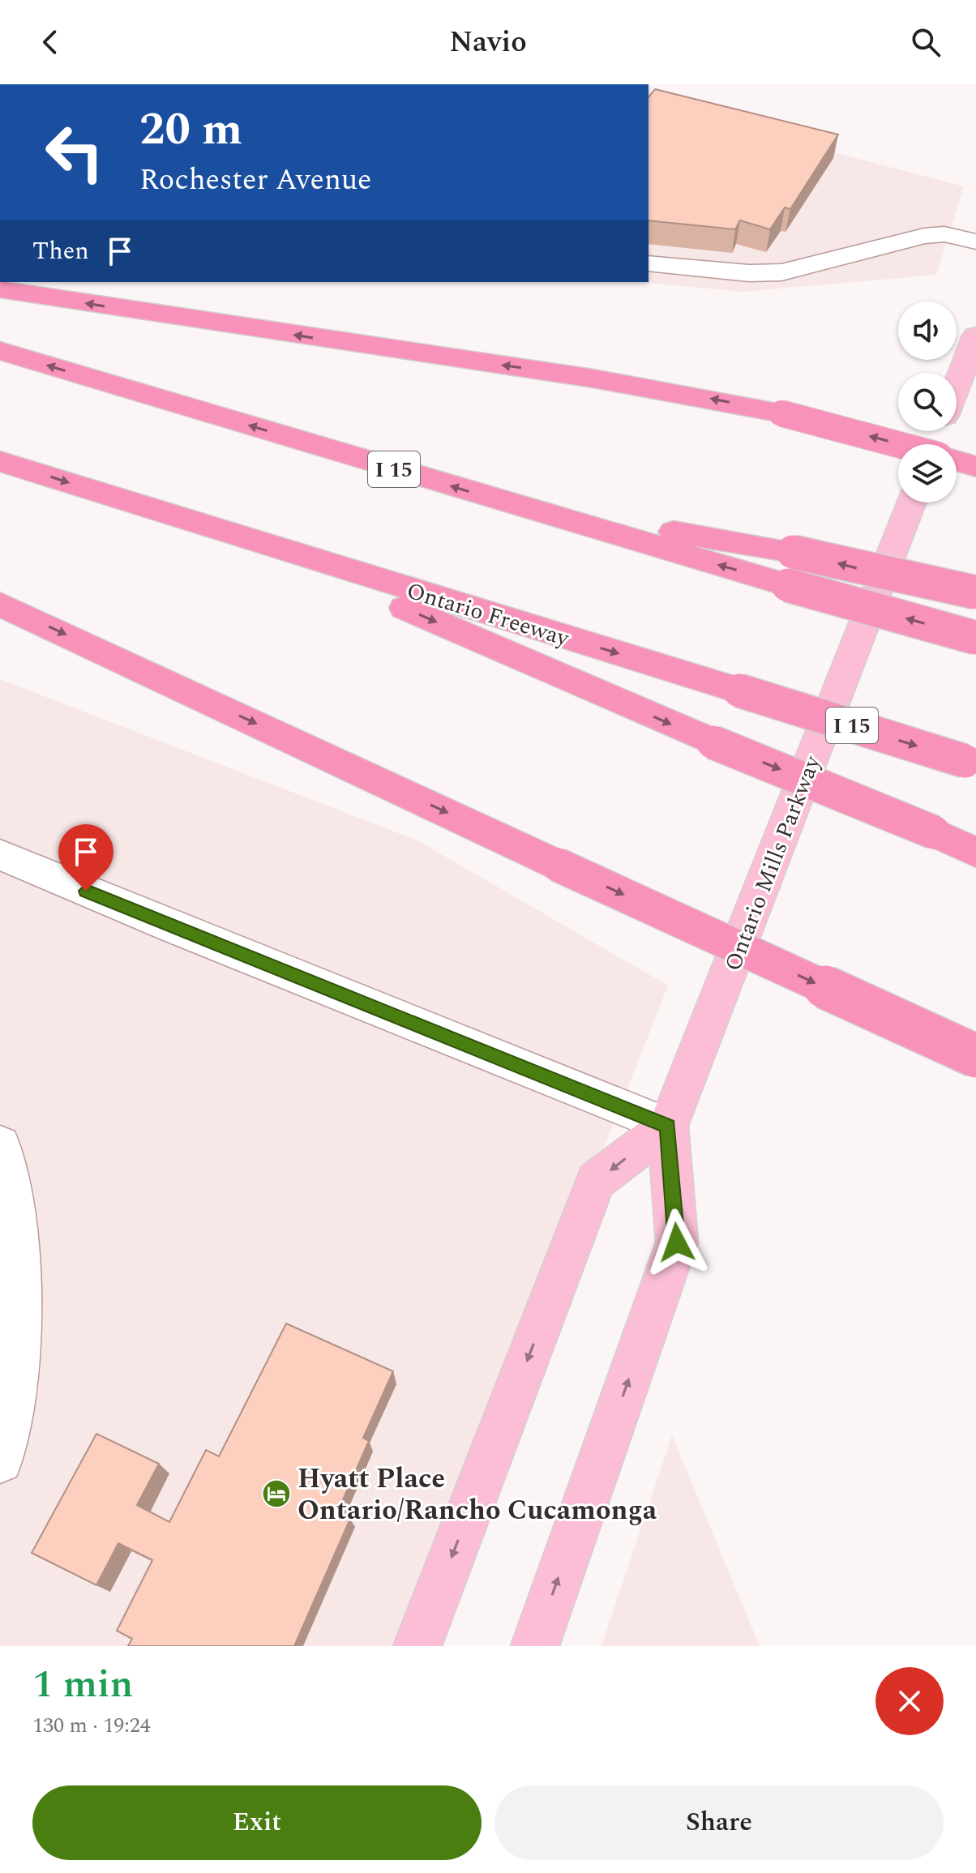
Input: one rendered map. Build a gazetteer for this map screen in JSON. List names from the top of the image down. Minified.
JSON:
{"streets":{"highway":["I 15","Ontario Freeway"],"main road":["Ontario Mills Parkway"]},"places":{"hotel":["Hyatt Place Ontario/Rancho Cucamonga"]},"page":{"header":"Navio","turn":["20 m","Rochester Avenue"],"then":"Then","heading":["1 min","130 m · 19:24"],"buttons":["Exit","Share"]}}
